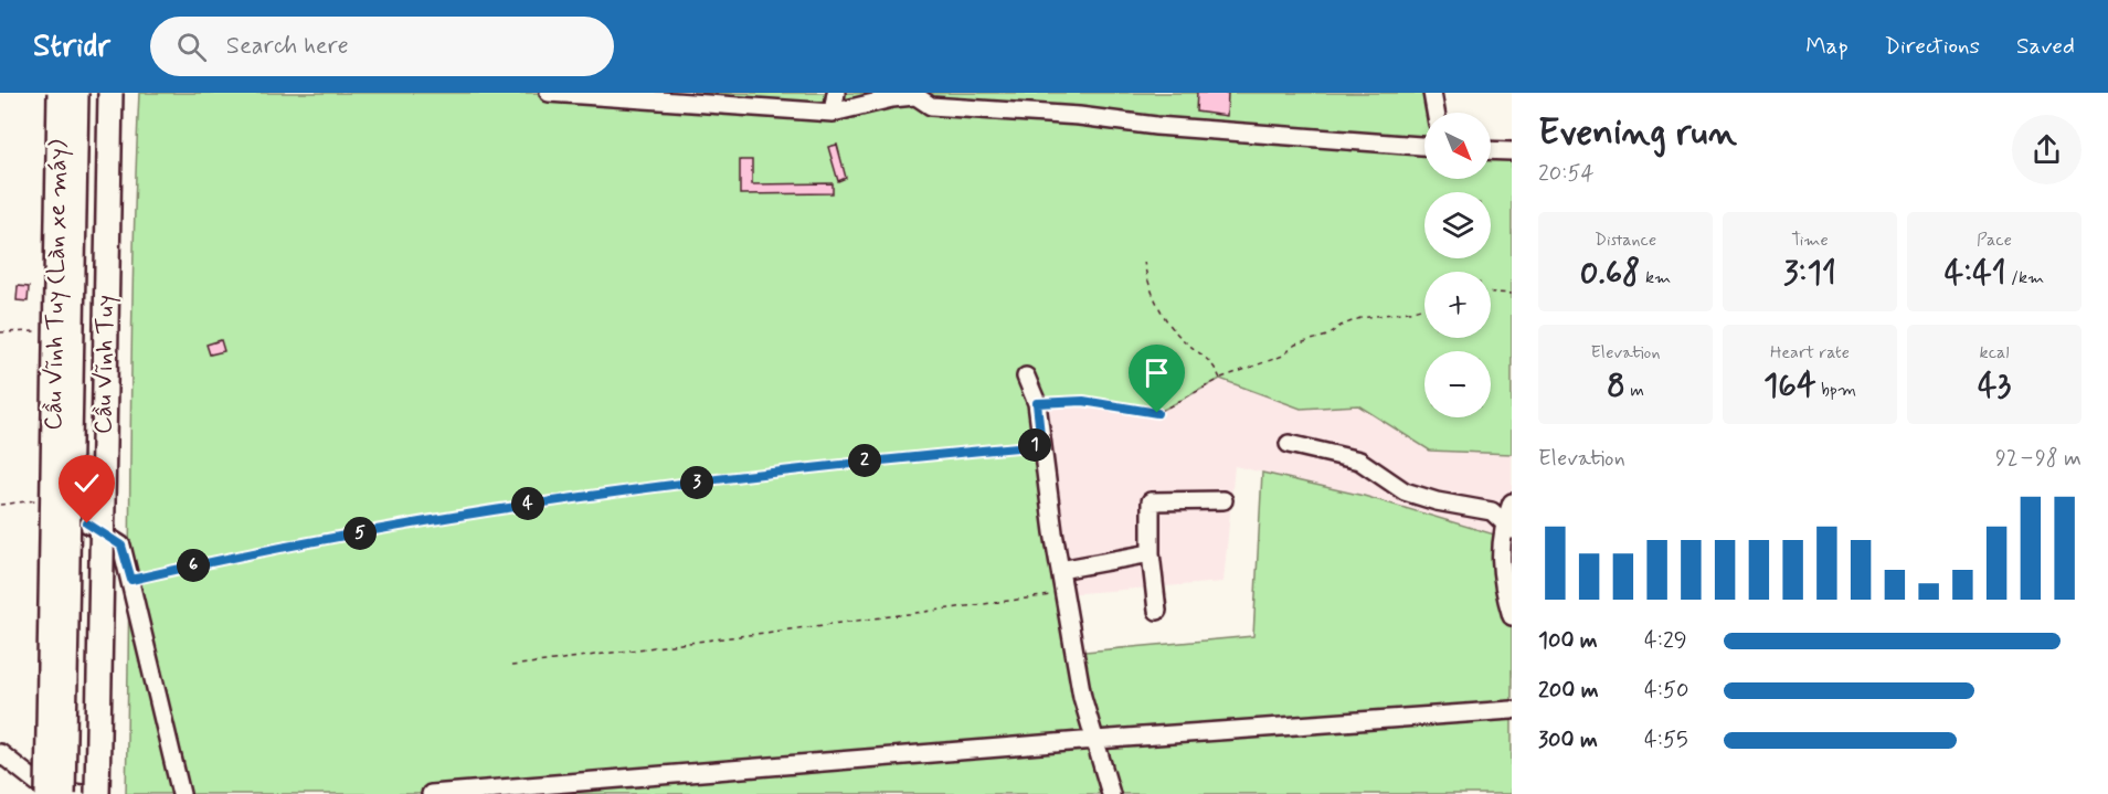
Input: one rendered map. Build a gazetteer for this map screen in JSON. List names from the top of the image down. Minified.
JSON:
{"streets":{"highway":["Cầu Vĩnh Tuy (Làn xe máy)","Cầu Vĩnh Tuy"]},"crossings":[["Cầu Vĩnh Tuy (Làn xe máy)","Cầu Vĩnh Tuy"]],"north":"bottom right","page":{"header":"Stridr","search":"Search here","nav":["Map","Directions","Saved"],"heading":["Evening run","20:54"],"map_buttons":["+","−"],"stats":[["Distance","0.68 km"],["Time","3:11"],["Pace","4:41 /km"],["Elevation","8 m"],["Heart rate","164 bpm"],["kcal","43"]],"pins":["1","2","3","4","5","6"],"chart":["Elevation","92–98 m"],"list":[{"name":"100 m","note":"4:29"},{"name":"200 m","note":"4:50"},{"name":"300 m","note":"4:55"}]}}
